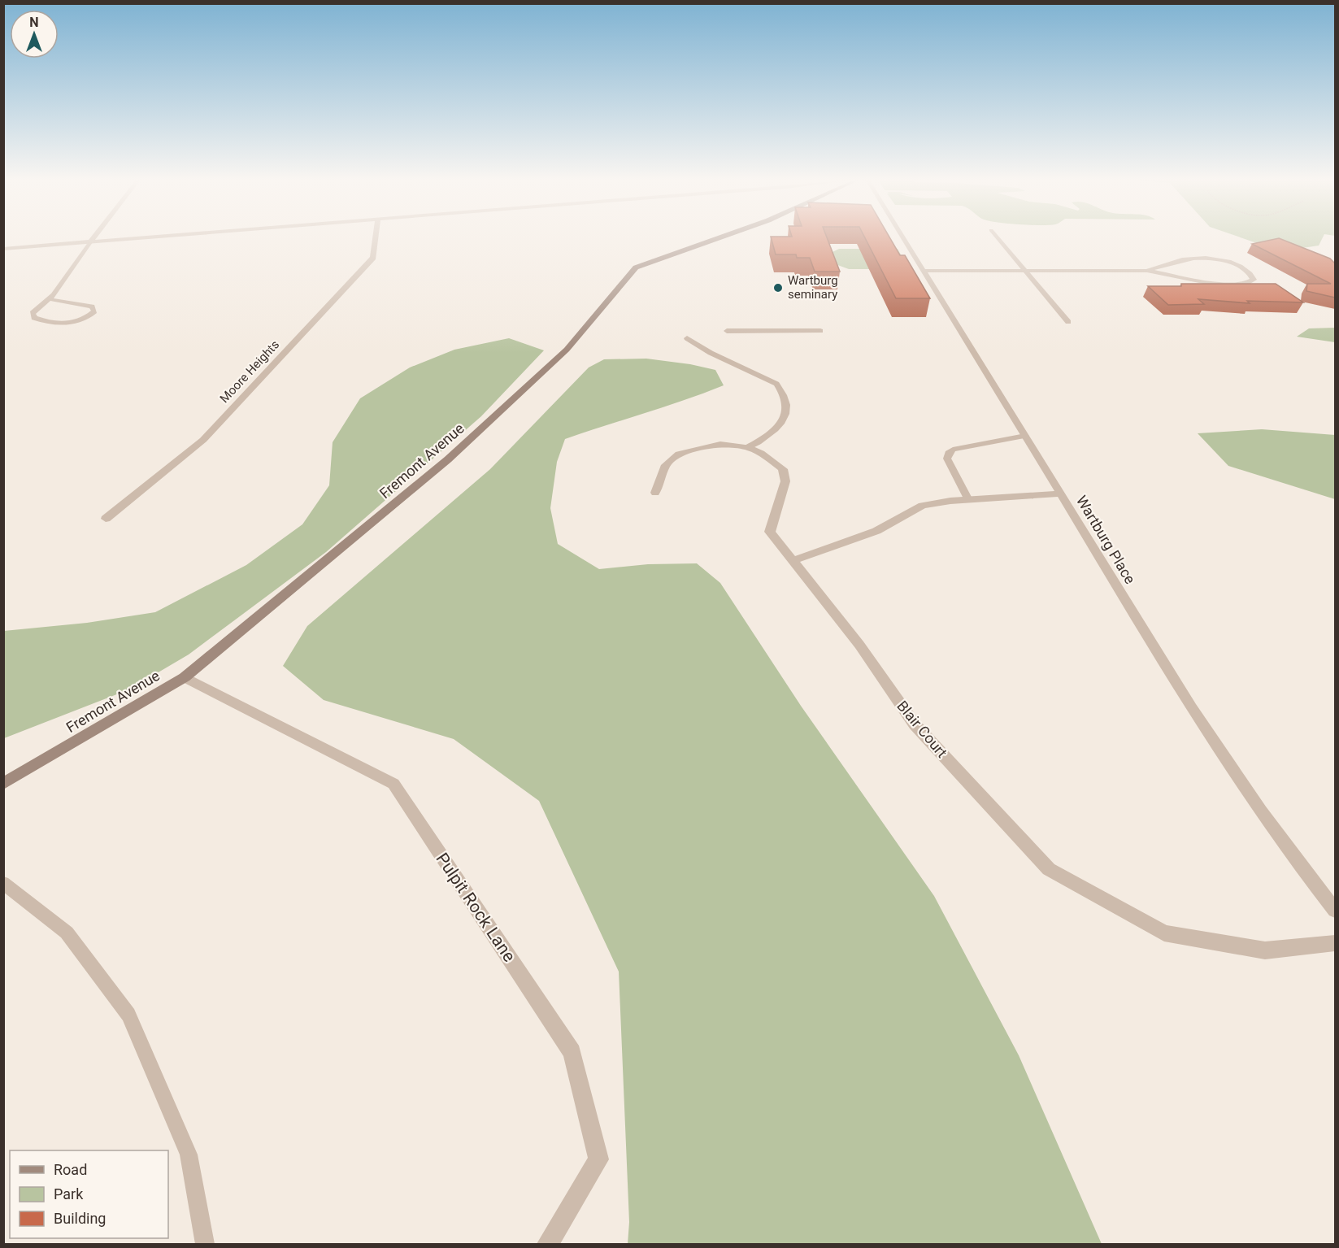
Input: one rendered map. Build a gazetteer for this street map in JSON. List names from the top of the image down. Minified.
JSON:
{"streets":{"main road":["Fremont Avenue"],"street":["Moore Heights","Wartburg Place","Blair Court","Pulpit Rock Lane"]},"crossings":[["Fremont Avenue","Pulpit Rock Lane"]],"places":["Wartburg seminary"],"legend":["Road","Park","Building"],"north":"top"}
